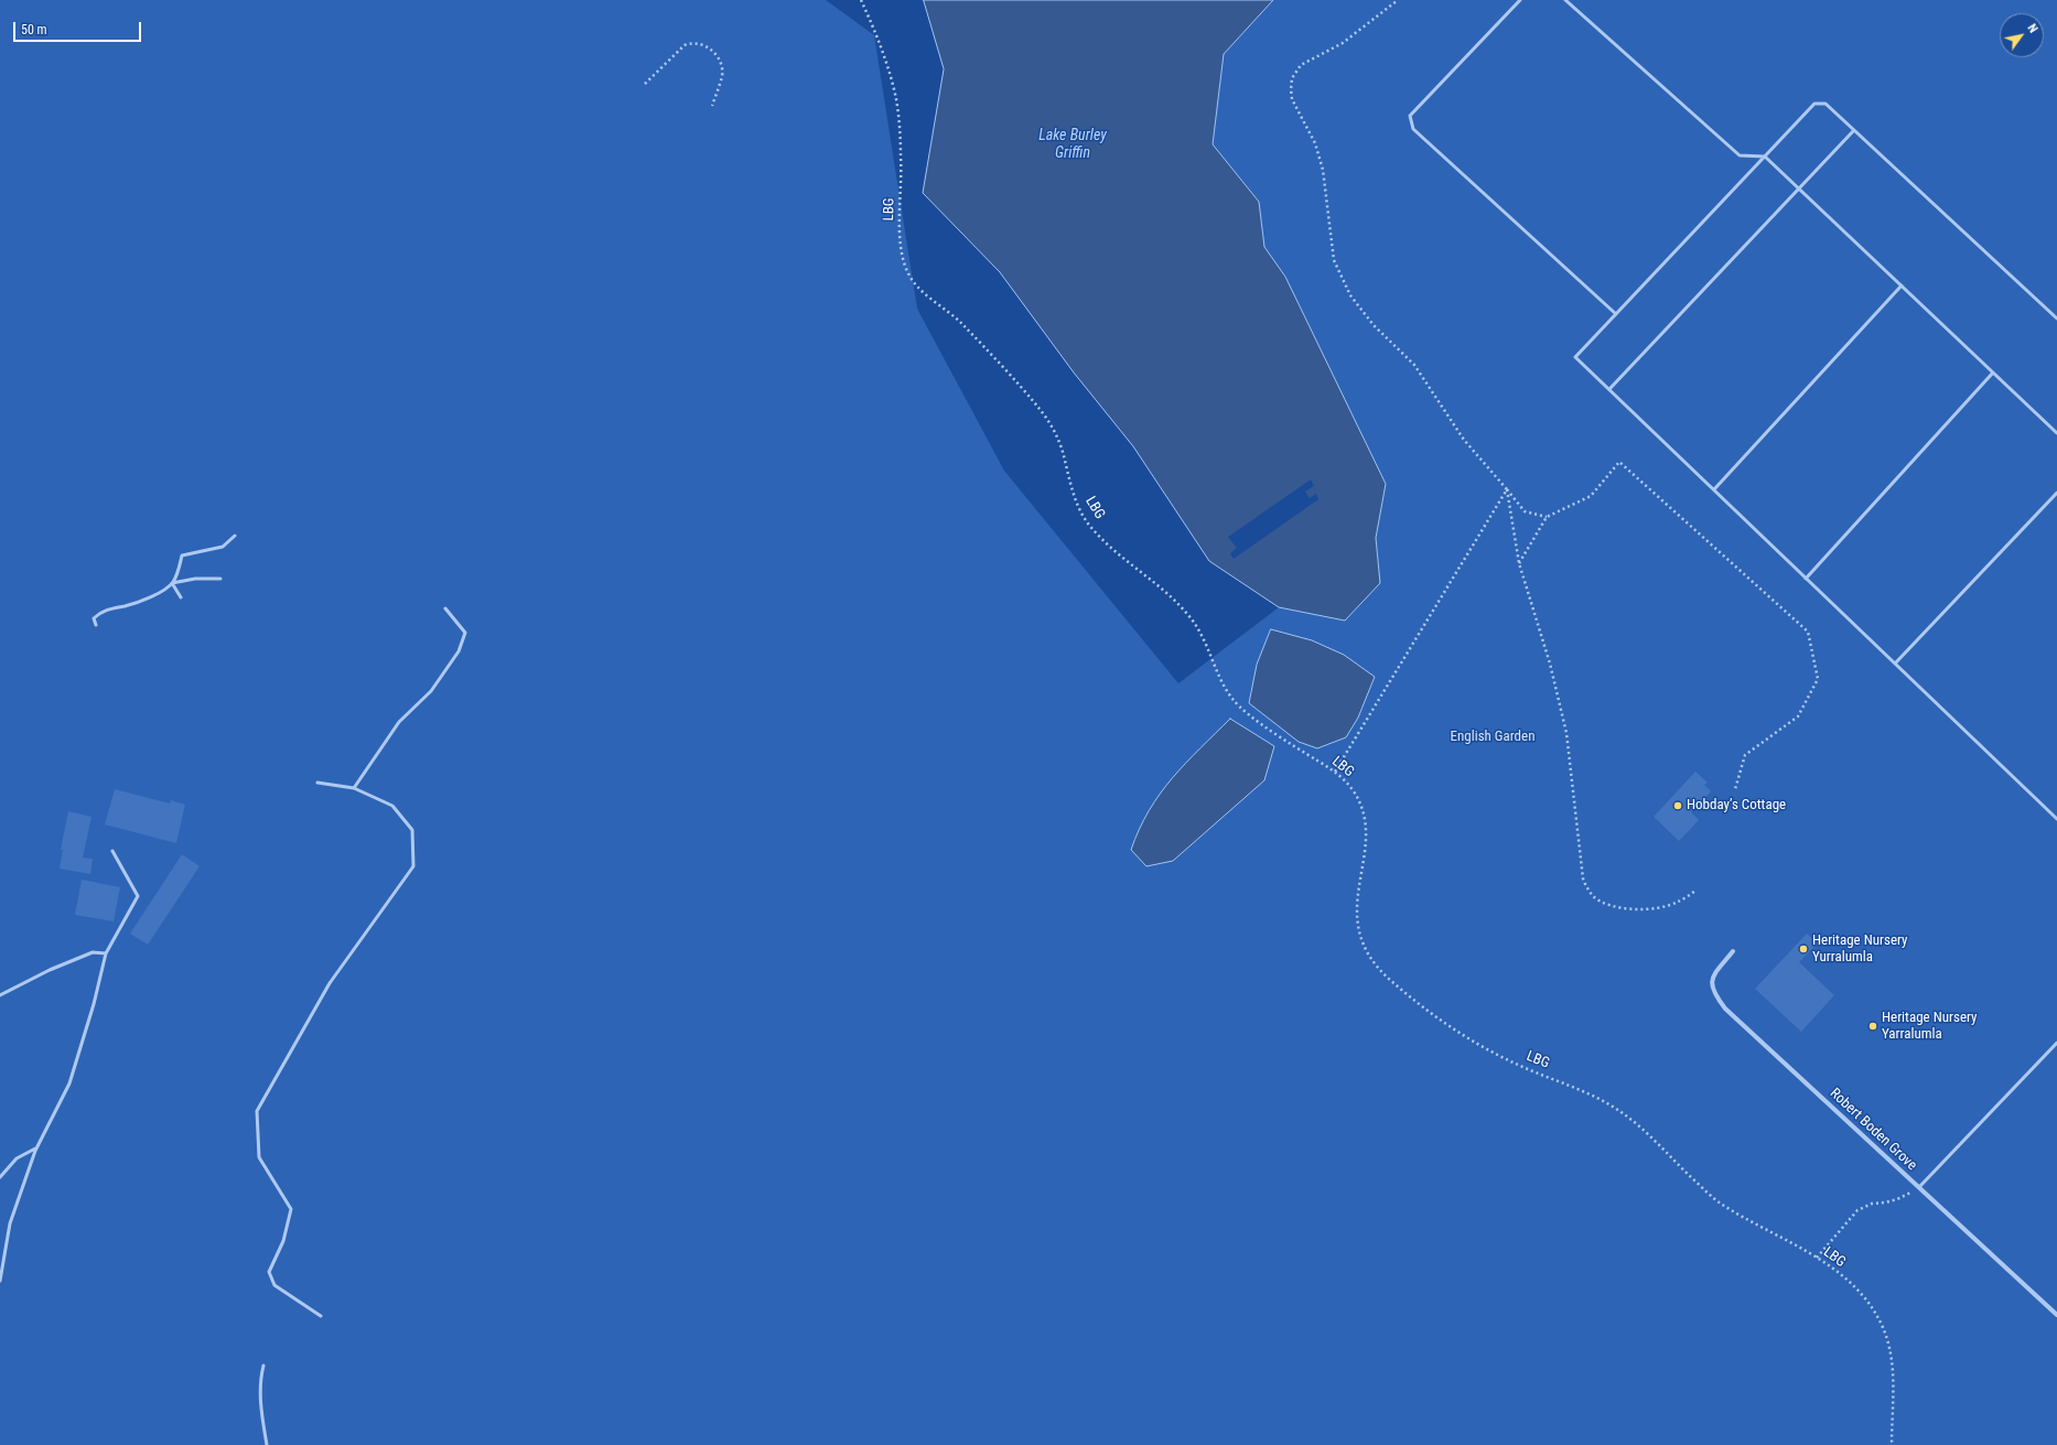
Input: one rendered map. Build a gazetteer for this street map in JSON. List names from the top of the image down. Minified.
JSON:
{"streets":{"street":["Robert Boden Grove"],"path":["LBG"]},"water":["Lake Burley Griffin"],"parks":["English Garden"],"places":["Hobday’s Cottage","Heritage Nursery Yurralumla","Heritage Nursery Yarralumla"],"scale_bar":"50 m","north":"top right"}
